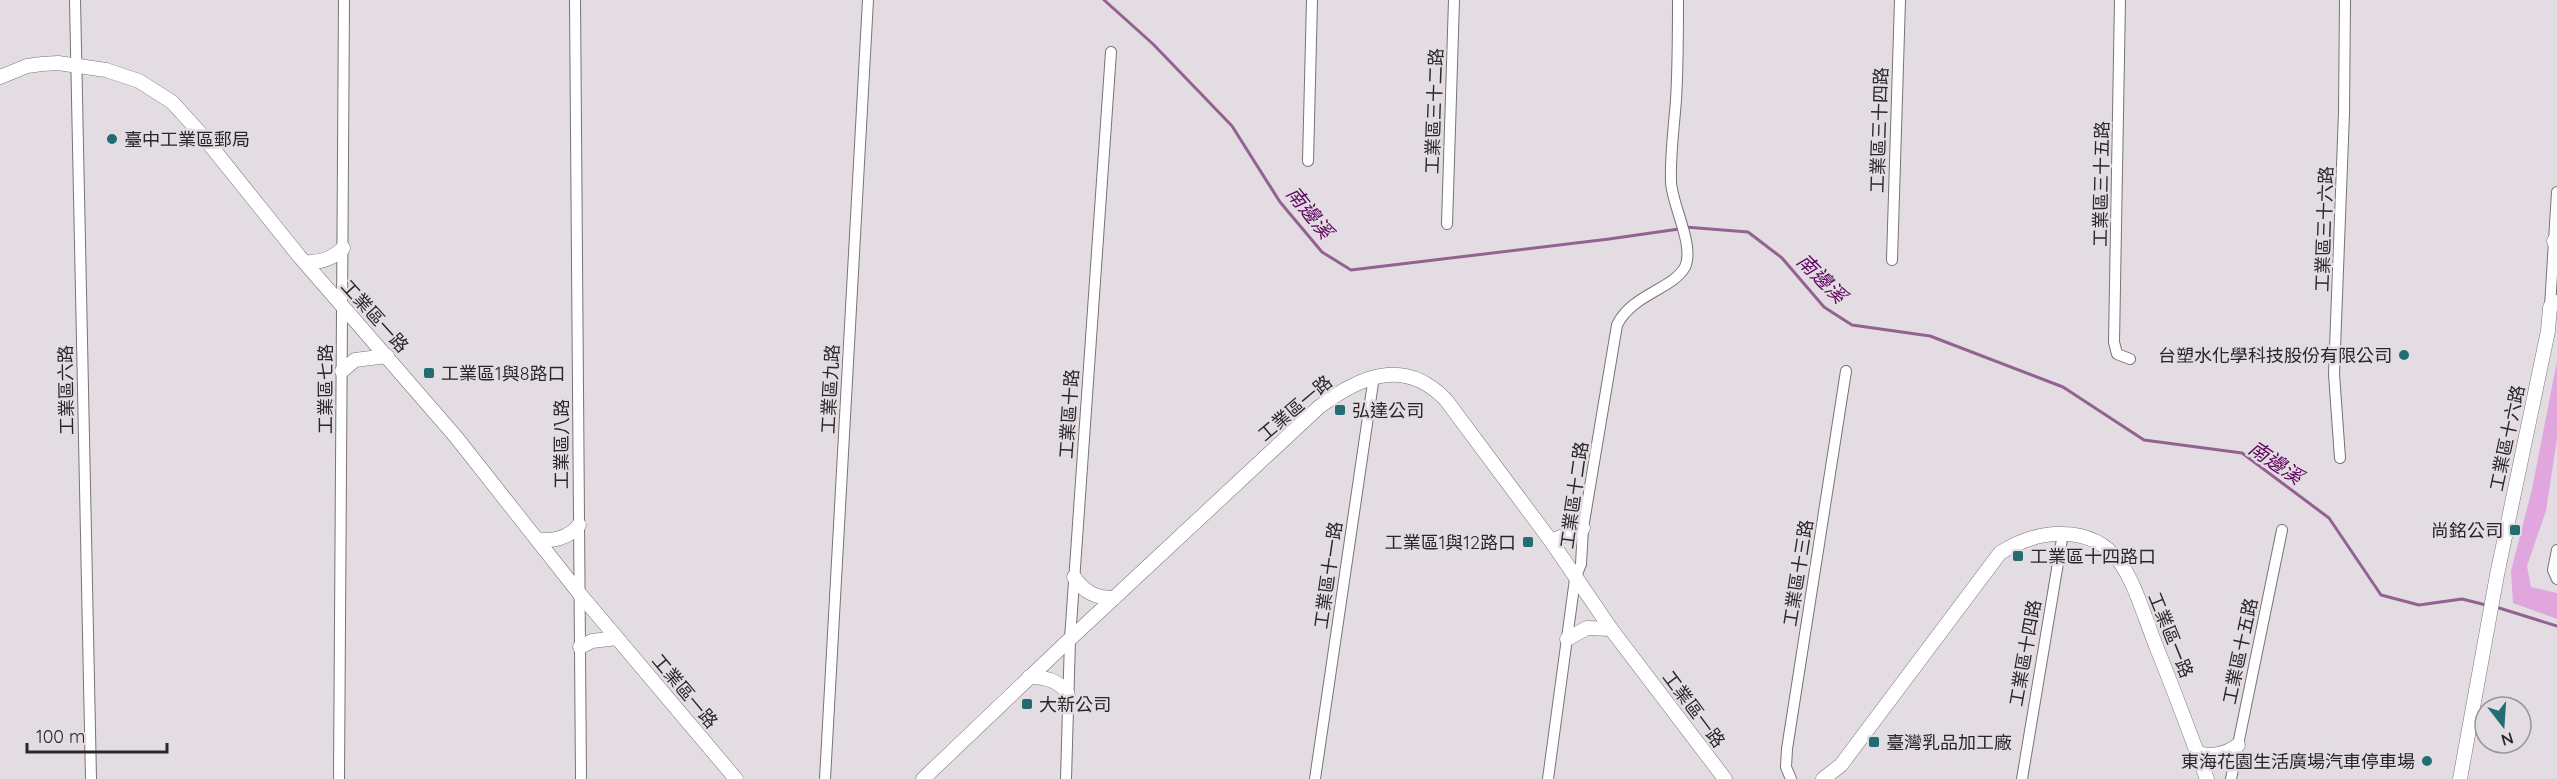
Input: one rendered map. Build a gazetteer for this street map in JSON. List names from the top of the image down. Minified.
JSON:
{"streets":{"street":["工業區三十二路","工業區三十四路","工業區三十五路","工業區三十六路","工業區一路","工業區七路","工業區九路","工業區六路","工業區十路","工業區十六路","工業區八路","工業區十二路","工業區十三路","工業區十一路","工業區十五路","工業區十四路"]},"crossings":[["工業區一路","工業區七路"],["工業區一路","工業區六路"],["工業區一路","工業區十路"],["工業區一路","工業區八路"],["工業區一路","工業區十二路"],["工業區一路","工業區十一路"],["工業區一路","工業區十四路"]],"water":["南邊溪"],"places":{"other":["臺中工業區郵局","台塑水化學科技股份有限公司","東海花園生活廣場汽車停車場"],"transit":["工業區1與8路口","弘達公司","尚銘公司","工業區1與12路口","工業區十四路口","大新公司","臺灣乳品加工廠"]},"scale_bar":"100 m","north":"bottom"}
